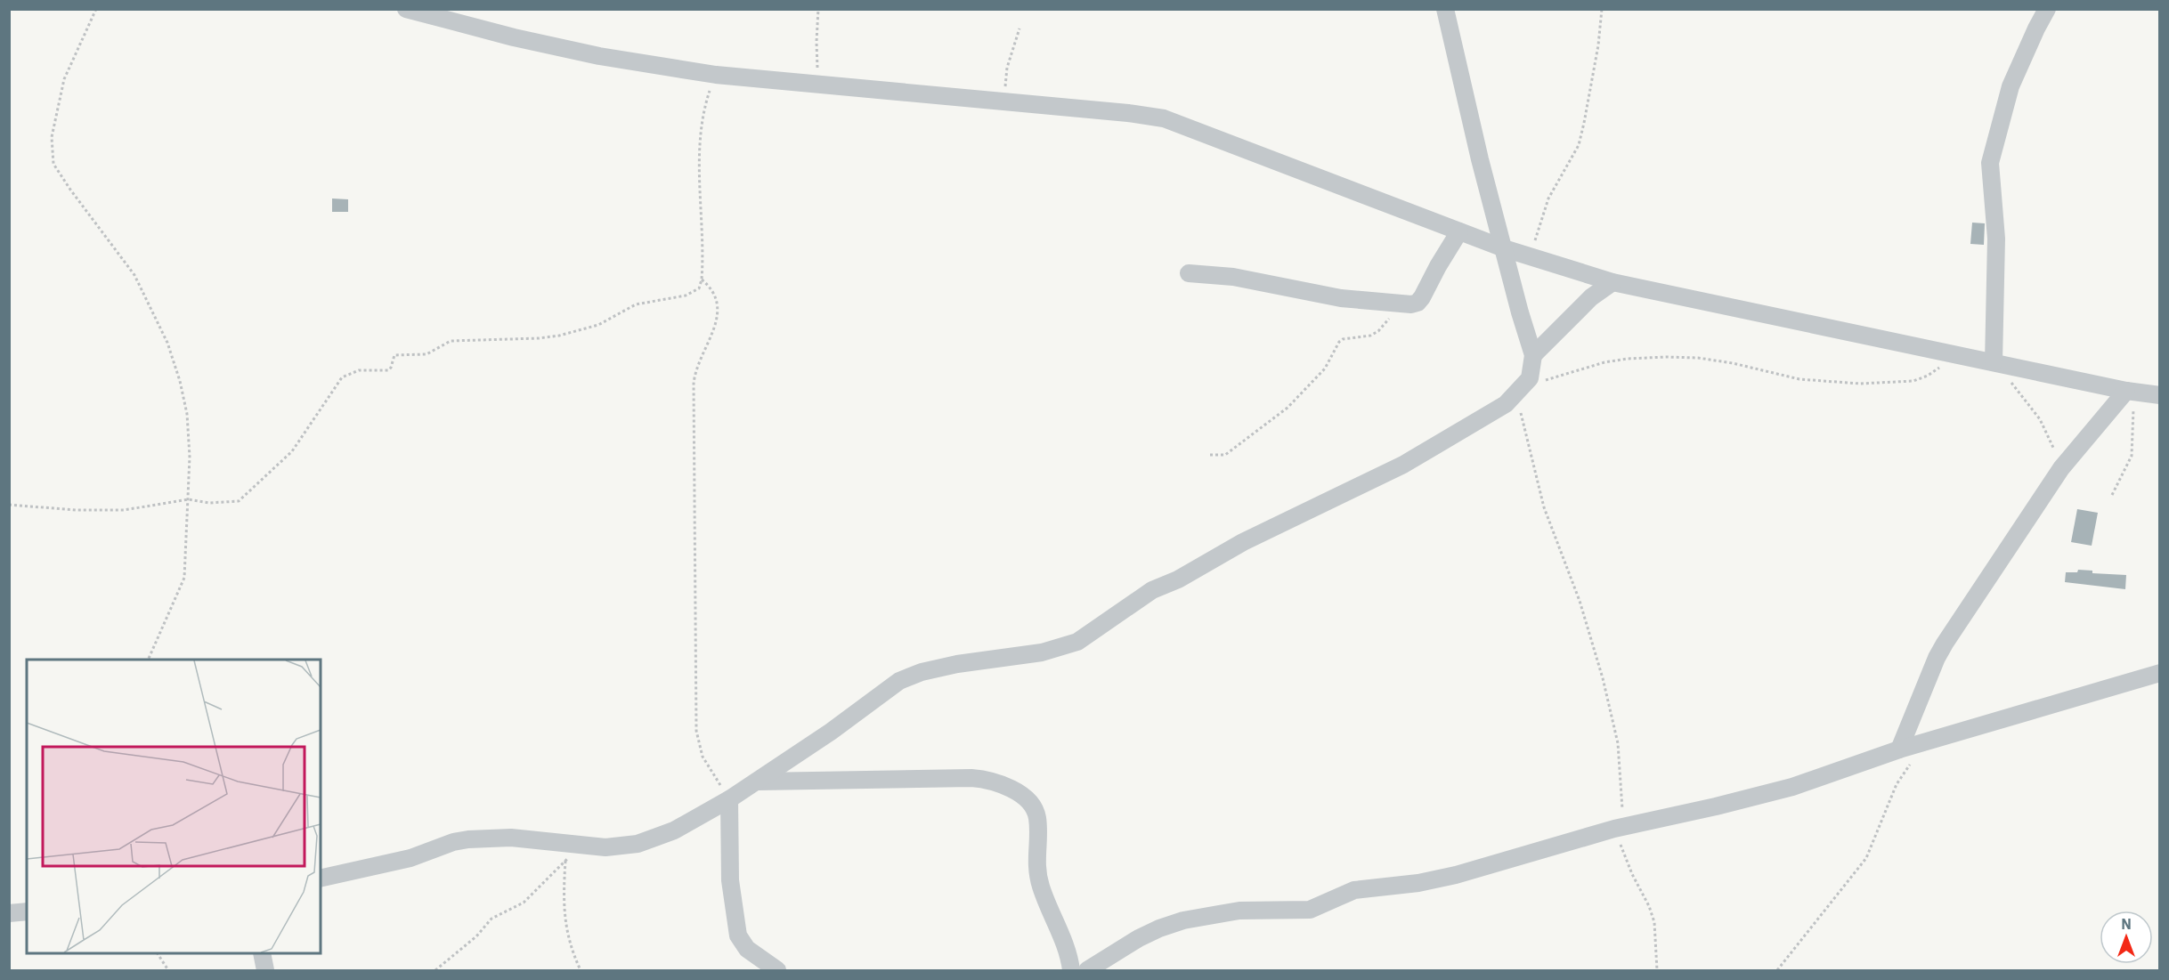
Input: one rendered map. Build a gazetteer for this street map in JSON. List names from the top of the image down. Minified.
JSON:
{"north":"top"}
